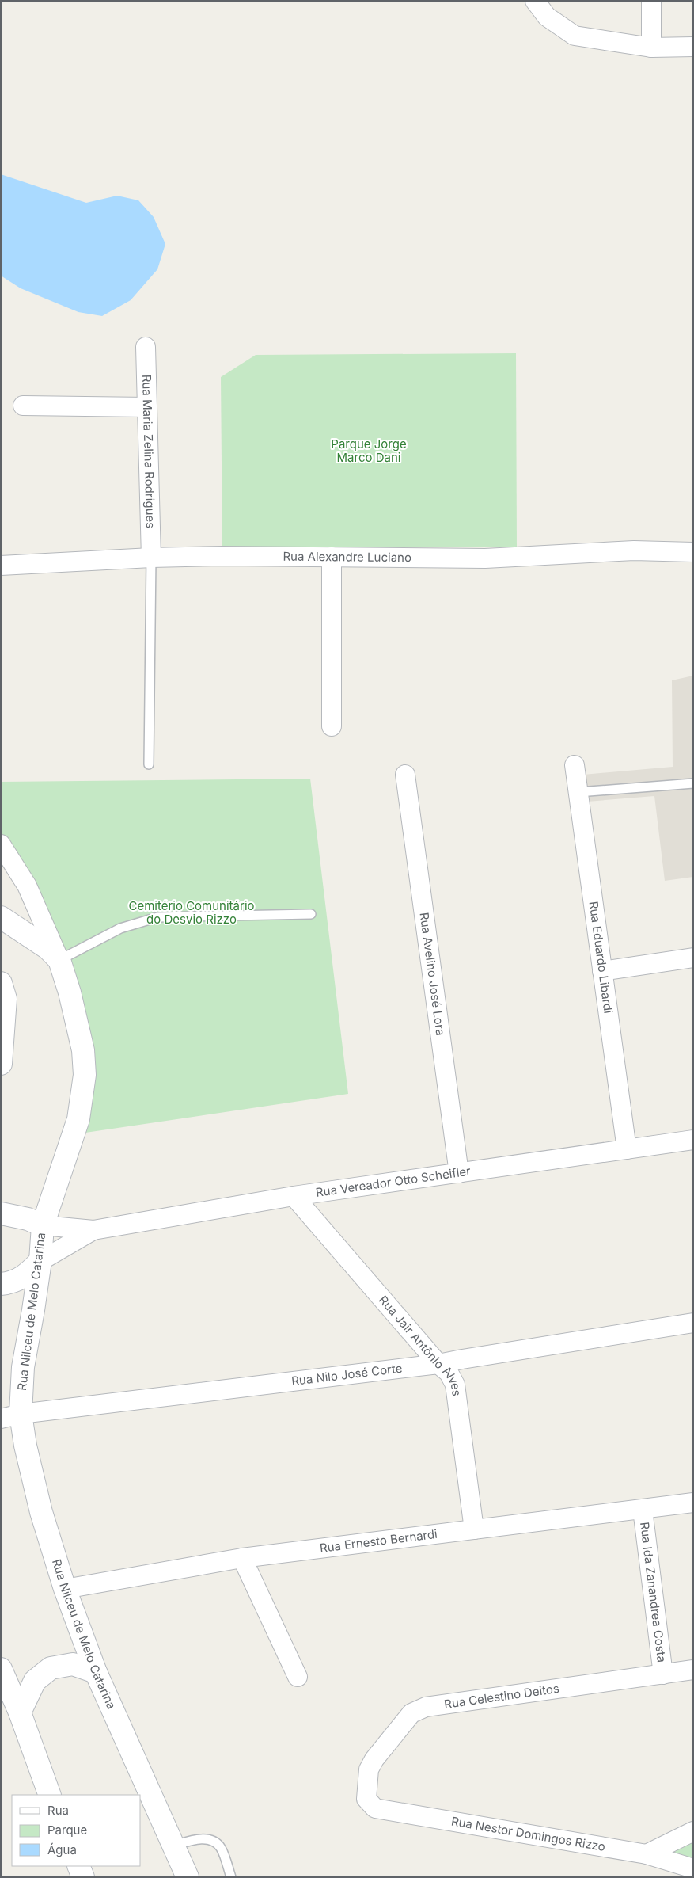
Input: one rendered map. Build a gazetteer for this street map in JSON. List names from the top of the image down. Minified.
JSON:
{"streets":{"street":["Rua Maria Zelina Rodrigues","Rua Alexandre Luciano","Rua Eduardo Libardi","Rua Avelino José Lora","Rua Vereador Otto Scheifler","Rua Nilceu de Melo Catarina","Rua Jair Antônio Alves","Rua Nilo José Corte","Rua Ernesto Bernardi","Rua Ida Zanandrea Costa","Rua Celestino Deitos","Rua Nestor Domingos Rizzo"]},"crossings":[["Rua Maria Zelina Rodrigues","Rua Alexandre Luciano"],["Rua Eduardo Libardi","Rua Vereador Otto Scheifler"],["Rua Avelino José Lora","Rua Vereador Otto Scheifler"],["Rua Vereador Otto Scheifler","Rua Nilceu de Melo Catarina"],["Rua Vereador Otto Scheifler","Rua Jair Antônio Alves"],["Rua Nilceu de Melo Catarina","Rua Nilo José Corte"],["Rua Nilceu de Melo Catarina","Rua Ernesto Bernardi"],["Rua Jair Antônio Alves","Rua Nilo José Corte"],["Rua Jair Antônio Alves","Rua Ernesto Bernardi"],["Rua Ernesto Bernardi","Rua Ida Zanandrea Costa"],["Rua Ida Zanandrea Costa","Rua Celestino Deitos"],["Rua Celestino Deitos","Rua Nestor Domingos Rizzo"]],"parks":["Parque Jorge Marco Dani","Cemitério Comunitário do Desvio Rizzo"],"legend":["Rua","Parque","Água"]}
